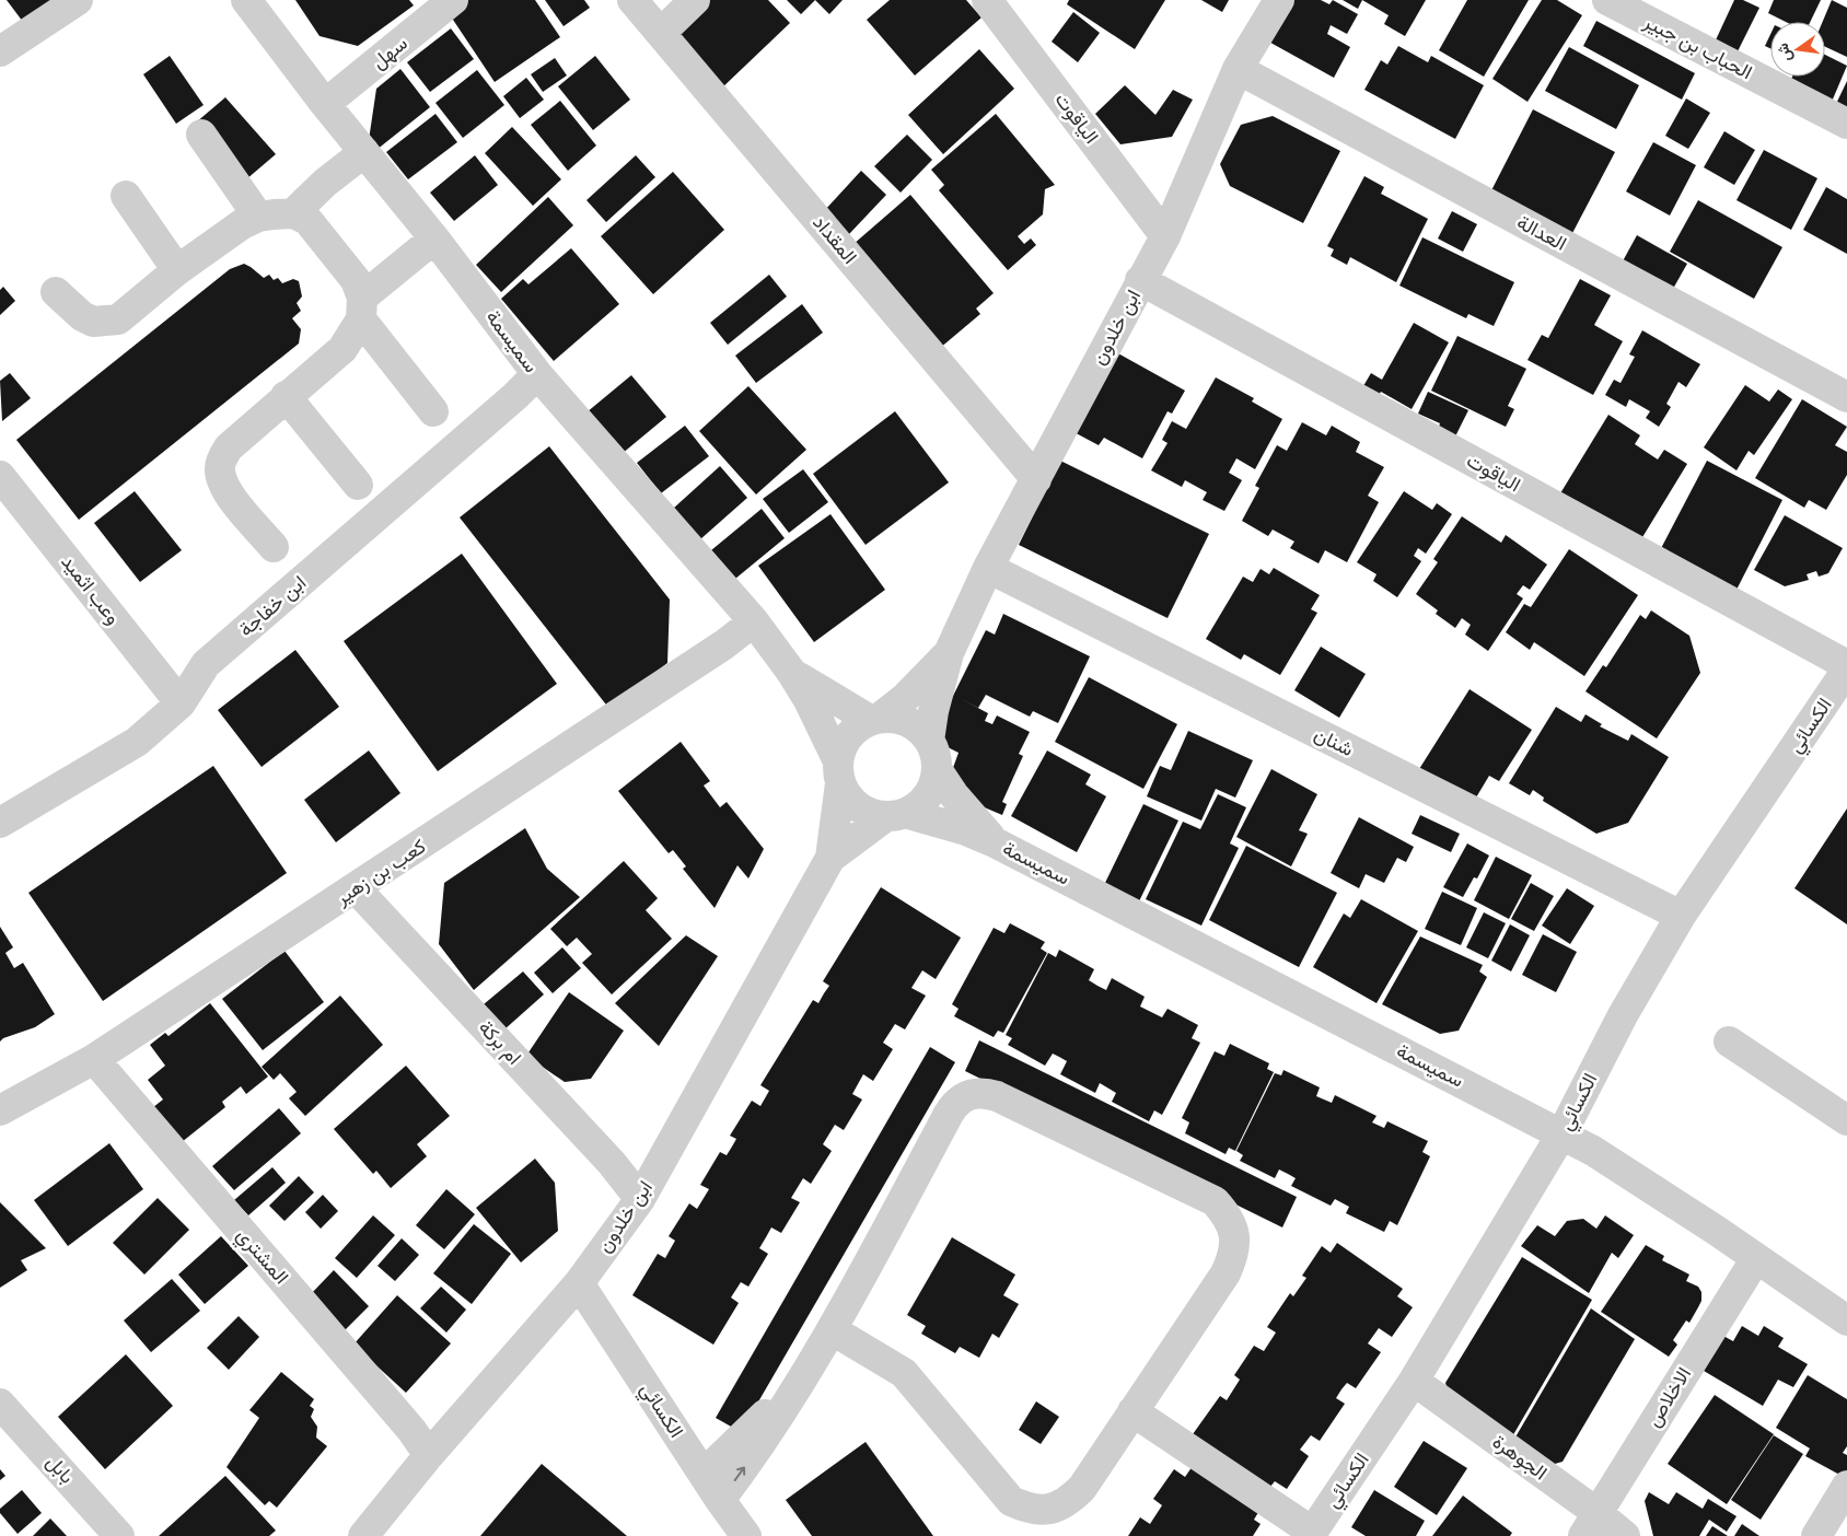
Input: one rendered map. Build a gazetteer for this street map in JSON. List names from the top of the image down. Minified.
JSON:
{"streets":{"street":["الحباب بن جبير","سهل","الياقوت","العدالة","المقداد","ابن خلدون","سميسمة","وعب اثميد","ابن خفاجة","الكسائي","شنان","كعب بن زهير","ام بركة","المشتري","الاخلاص","الجوهرة","بابل"]},"crossings":[["سهل","سميسمة"],["الياقوت","ابن خلدون"],["العدالة","ابن خلدون"],["المقداد","ابن خلدون"],["ابن خلدون","سميسمة"],["ابن خلدون","الكسائي"],["ابن خلدون","شنان"],["ابن خلدون","ام بركة"],["ابن خلدون","المشتري"],["سميسمة","ابن خفاجة"],["سميسمة","الكسائي"],["سميسمة","كعب بن زهير"],["سميسمة","الاخلاص"],["وعب اثميد","ابن خفاجة"],["الكسائي","شنان"],["الكسائي","الجوهرة"],["كعب بن زهير","ام بركة"],["كعب بن زهير","المشتري"],["الاخلاص","الجوهرة"]],"north":"left"}
